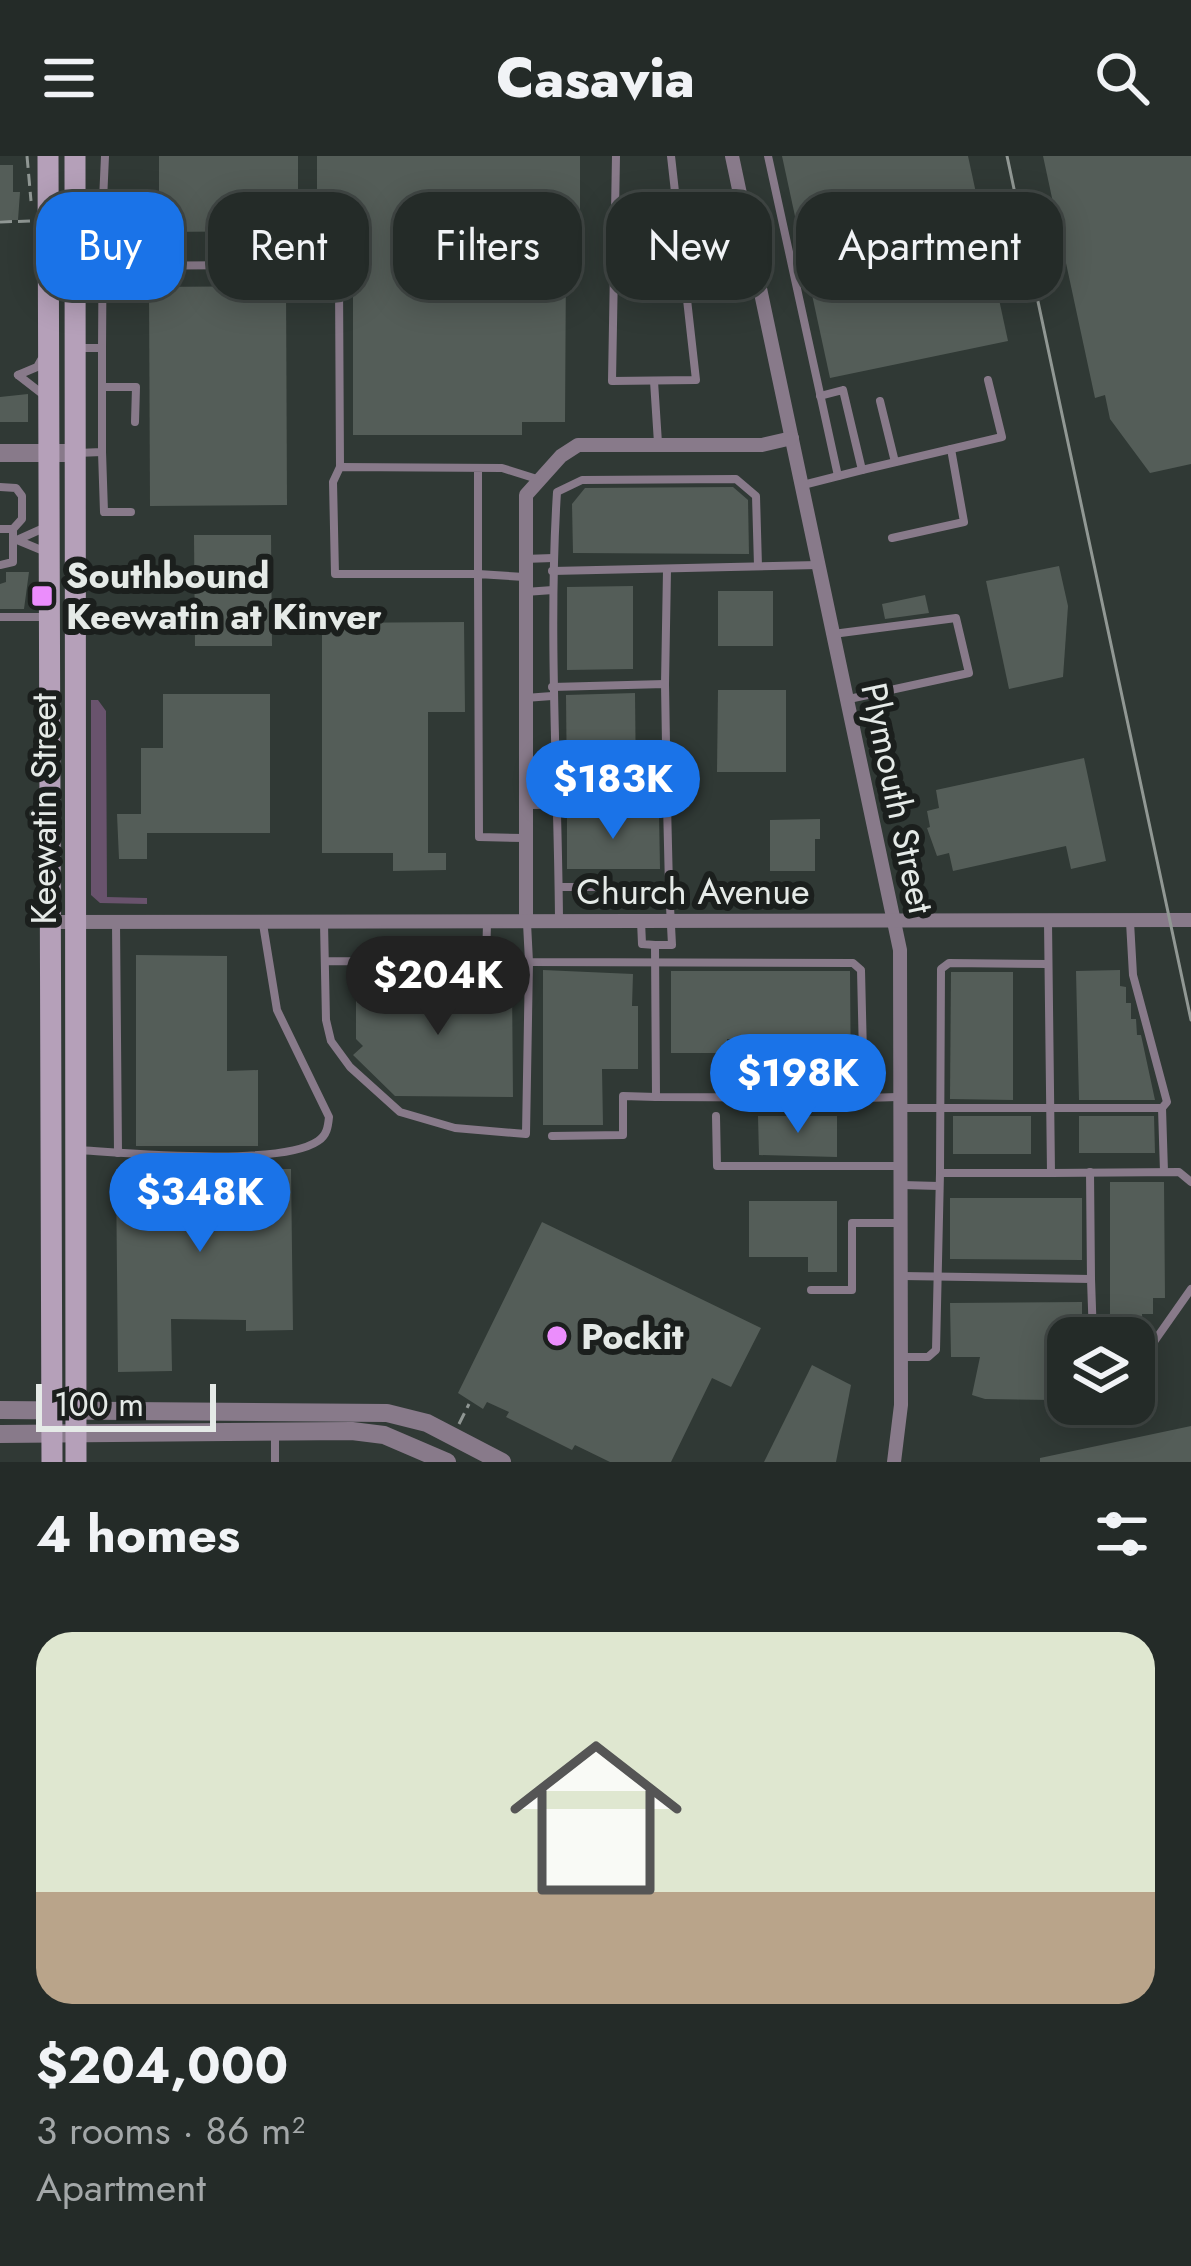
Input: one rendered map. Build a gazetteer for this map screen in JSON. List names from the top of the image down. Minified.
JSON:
{"streets":{"main road":["Keewatin Street"],"street":["Plymouth Street","Church Avenue"]},"crossings":[["Plymouth Street","Church Avenue"],["Keewatin Street","Church Avenue"]],"places":{"transit":["Southbound Keewatin at Kinver"],"other":["Pockit"]},"scale_bar":"100 m","page":{"header":"Casavia","chip":["Buy","Rent","Filters","New","Apartment"],"price":["$183K","$204K","$198K","$348K"],"scale":"100 m","heading":"4 homes","list":[{"name":"$204,000","note":"3 rooms · 86 m² · Apartment"}]}}
